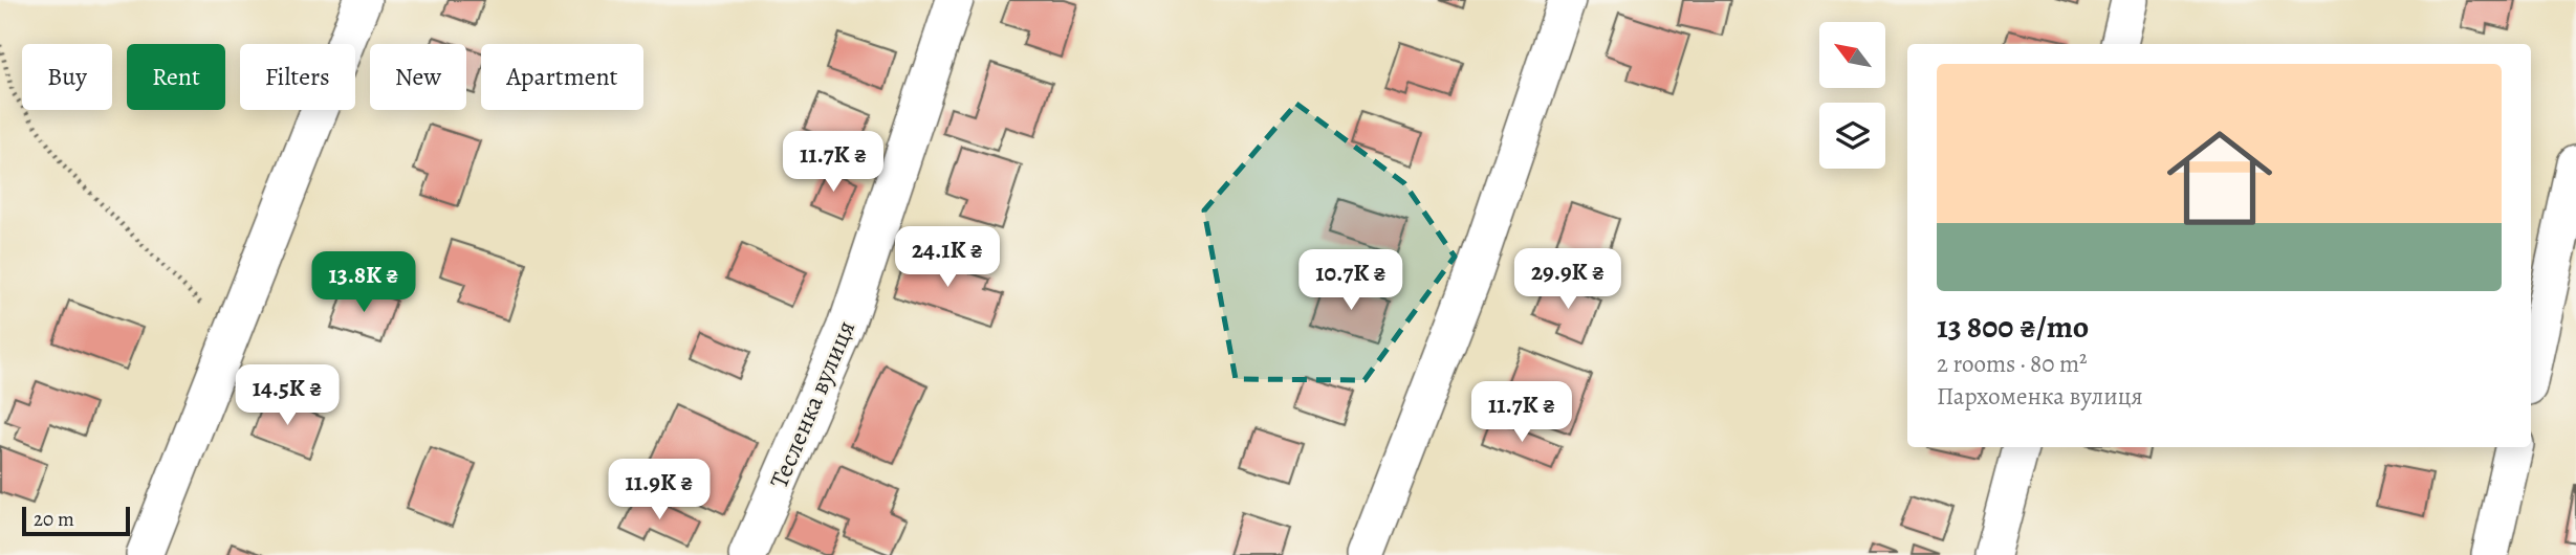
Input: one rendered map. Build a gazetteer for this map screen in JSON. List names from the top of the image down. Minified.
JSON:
{"streets":{"street":["Тесленка вулиця"]},"scale_bar":"20 m","north":"top left","page":{"chip":["Buy","Rent","Filters","New","Apartment"],"list":[{"name":"13 800 ₴/mo","note":"2 rooms · 80 m² · Пархоменка вулиця"}],"price":["11.7K ₴","24.1K ₴","29.9K ₴","10.7K ₴","13.8K ₴","14.5K ₴","11.7K ₴","11.9K ₴"],"scale":"20 m"}}
